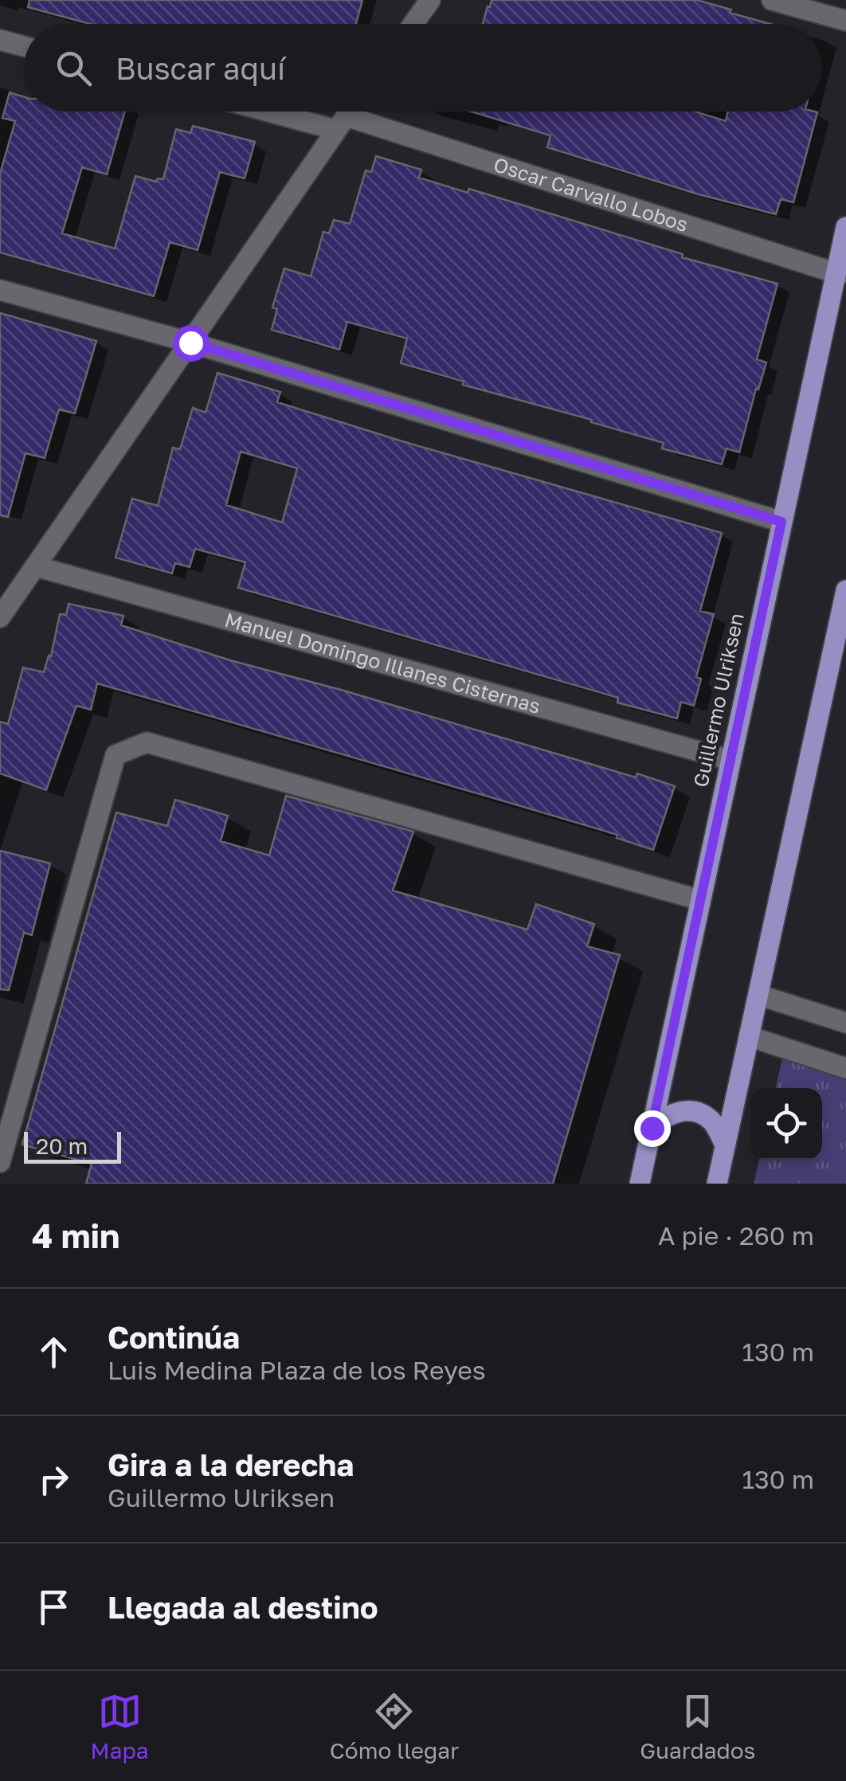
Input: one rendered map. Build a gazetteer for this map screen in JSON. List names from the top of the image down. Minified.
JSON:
{"streets":{"main road":["Guillermo Ulriksen"],"street":["Oscar Carvallo Lobos","Manuel Domingo Illanes Cisternas"]},"crossings":[["Oscar Carvallo Lobos","Guillermo Ulriksen"],["Manuel Domingo Illanes Cisternas","Guillermo Ulriksen"]],"scale_bar":"20 m","page":{"search":"Buscar aquí","scale":"20 m","heading":["4 min","A pie · 260 m"],"list":[["Continúa","Luis Medina Plaza de los Reyes","130 m"],["Gira a la derecha","Guillermo Ulriksen","130 m"],"Llegada al destino"],"nav":["Mapa","Cómo llegar","Guardados"]}}
